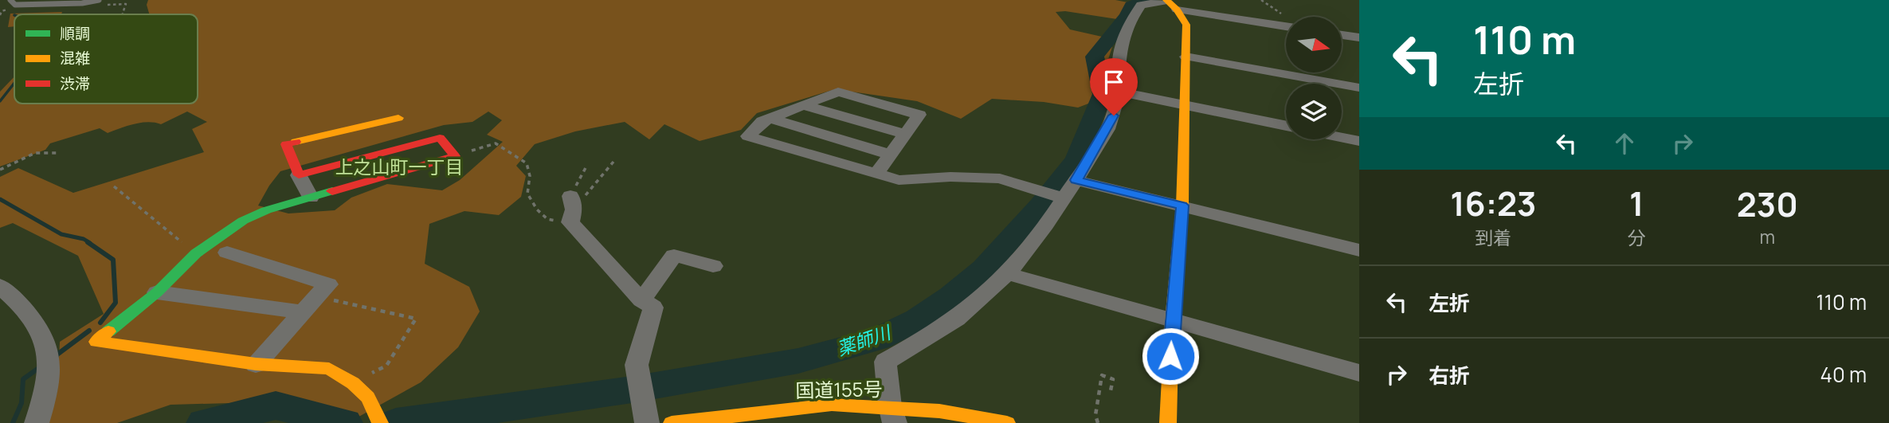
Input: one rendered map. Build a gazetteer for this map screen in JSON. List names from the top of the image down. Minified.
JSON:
{"streets":{"main road":["国道155号"]},"districts":["上之山町一丁目"],"water":["薬師川"],"legend":["順調","混雑","渋滞"],"north":"right","page":{"turn":["110 m","左折"],"eta":["16:23","到着","1","分","230","m"],"list":[{"name":"左折","value":"110 m"},{"name":"右折","value":"40 m"}]}}
